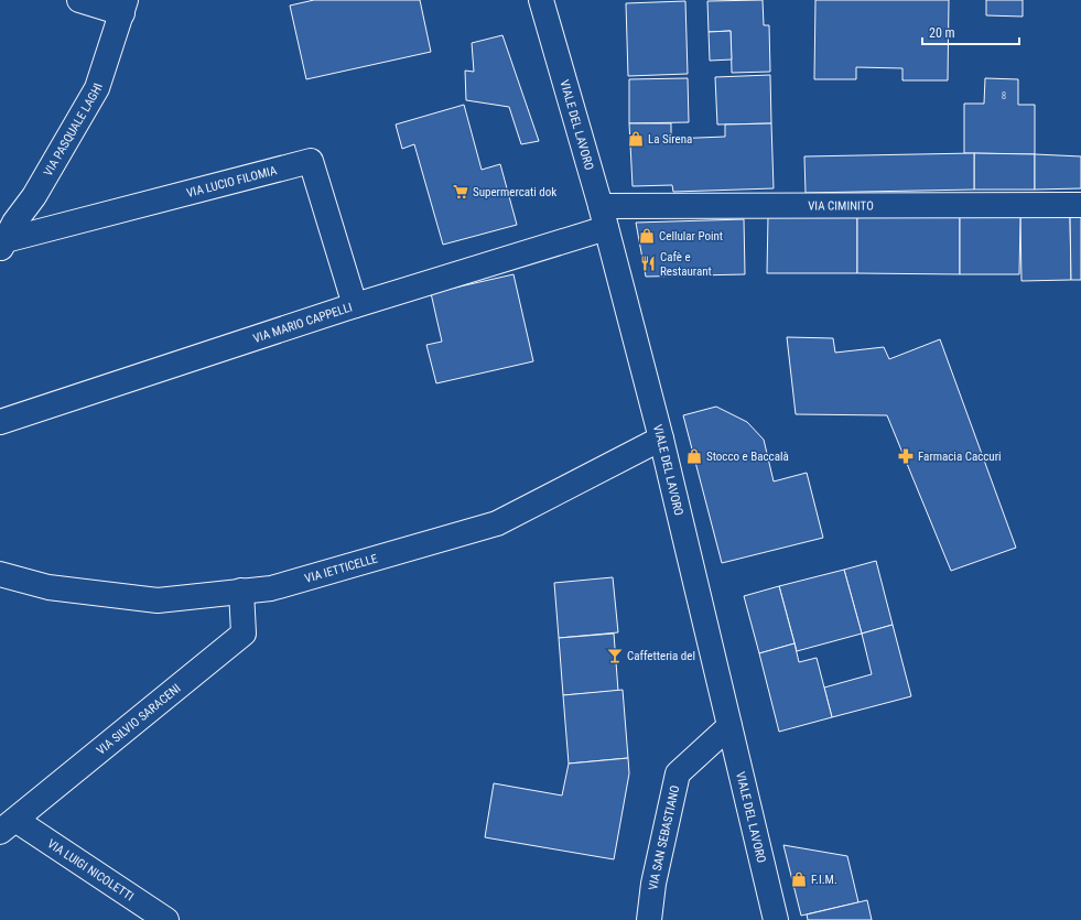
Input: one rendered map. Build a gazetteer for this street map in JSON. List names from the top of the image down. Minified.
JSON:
{"streets":{"street":["VIALE DEL LAVORO","VIA PASQUALE LAGHI","VIA LUCIO FILOMIA","VIA CIMINITO","VIA MARIO CAPPELLI","VIA IETTICELLE","VIA SILVIO SARACENI","VIA SAN SEBASTIANO","VIA LUIGI NICOLETTI"]},"crossings":[["VIALE DEL LAVORO","VIA CIMINITO"],["VIALE DEL LAVORO","VIA MARIO CAPPELLI"],["VIALE DEL LAVORO","VIA IETTICELLE"],["VIALE DEL LAVORO","VIA SAN SEBASTIANO"],["VIA PASQUALE LAGHI","VIA LUCIO FILOMIA"],["VIA LUCIO FILOMIA","VIA MARIO CAPPELLI"],["VIA CIMINITO","VIA MARIO CAPPELLI"],["VIA IETTICELLE","VIA SILVIO SARACENI"],["VIA SILVIO SARACENI","VIA LUIGI NICOLETTI"]],"places":{"shop":["La Sirena","Cellular Point","Stocco e Baccalà","F.I.M."],"supermarket":["Supermercati dok"],"restaurant":["Cafè e Restaurant"],"pharmacy":["Farmacia Caccuri"],"bar":["Caffetteria del"]},"house_numbers":["8"],"scale_bar":"20 m"}
